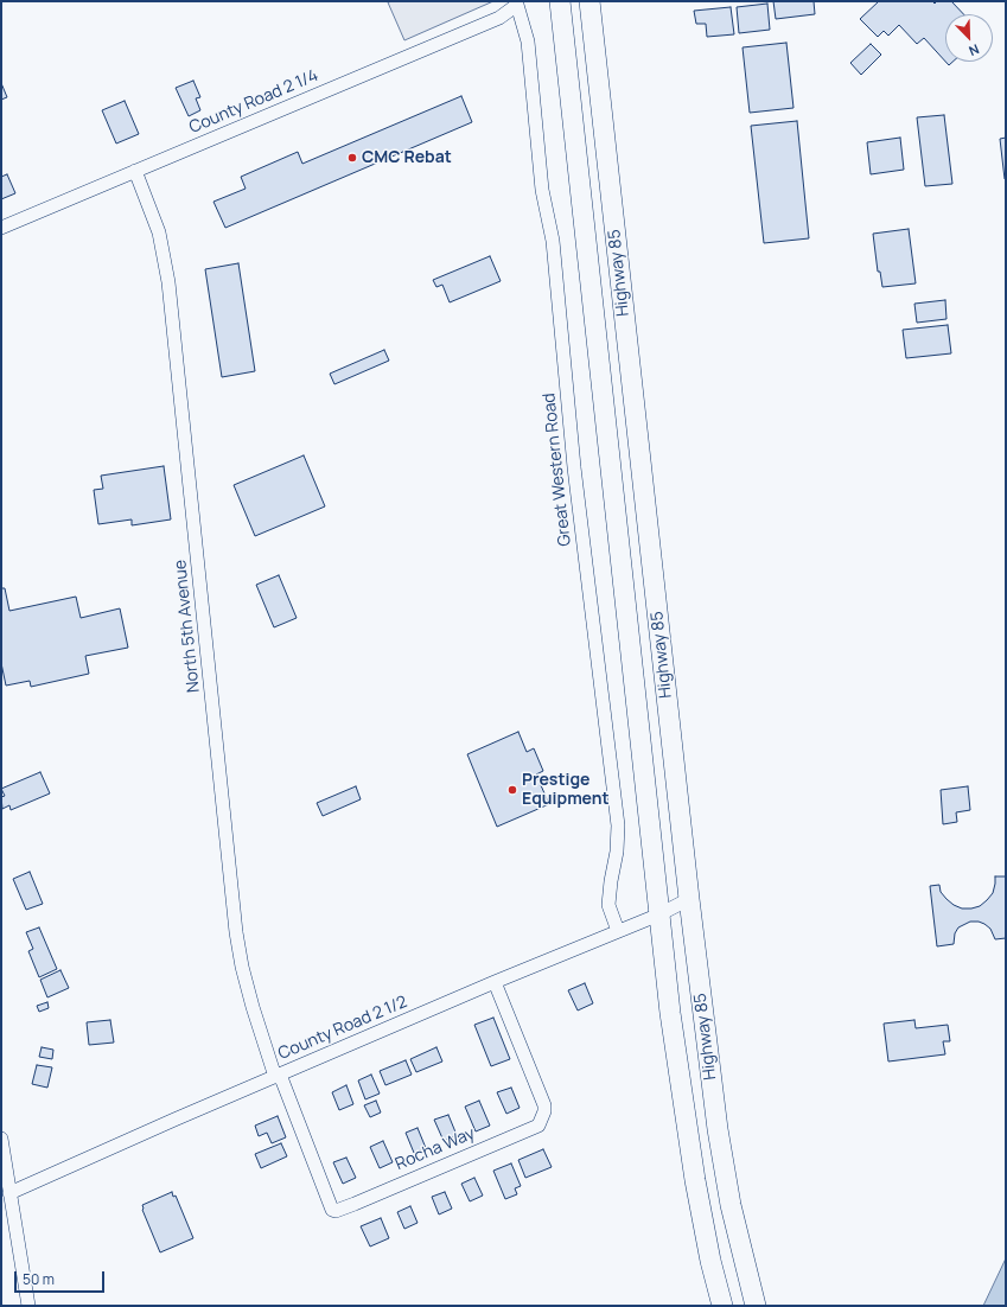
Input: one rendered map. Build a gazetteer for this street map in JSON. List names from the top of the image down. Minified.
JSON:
{"streets":{"highway":["Highway 85"],"street":["County Road 2 1/4","Great Western Road","North 5th Avenue","County Road 2 1/2","Rocha Way"]},"crossings":[["County Road 2 1/4","Great Western Road"],["County Road 2 1/4","North 5th Avenue"],["Highway 85","County Road 2 1/2"],["Great Western Road","County Road 2 1/2"],["North 5th Avenue","County Road 2 1/2"],["North 5th Avenue","Rocha Way"],["County Road 2 1/2","Rocha Way"]],"places":["CMC Rebat","Prestige Equipment"],"scale_bar":"50 m","north":"bottom right"}
